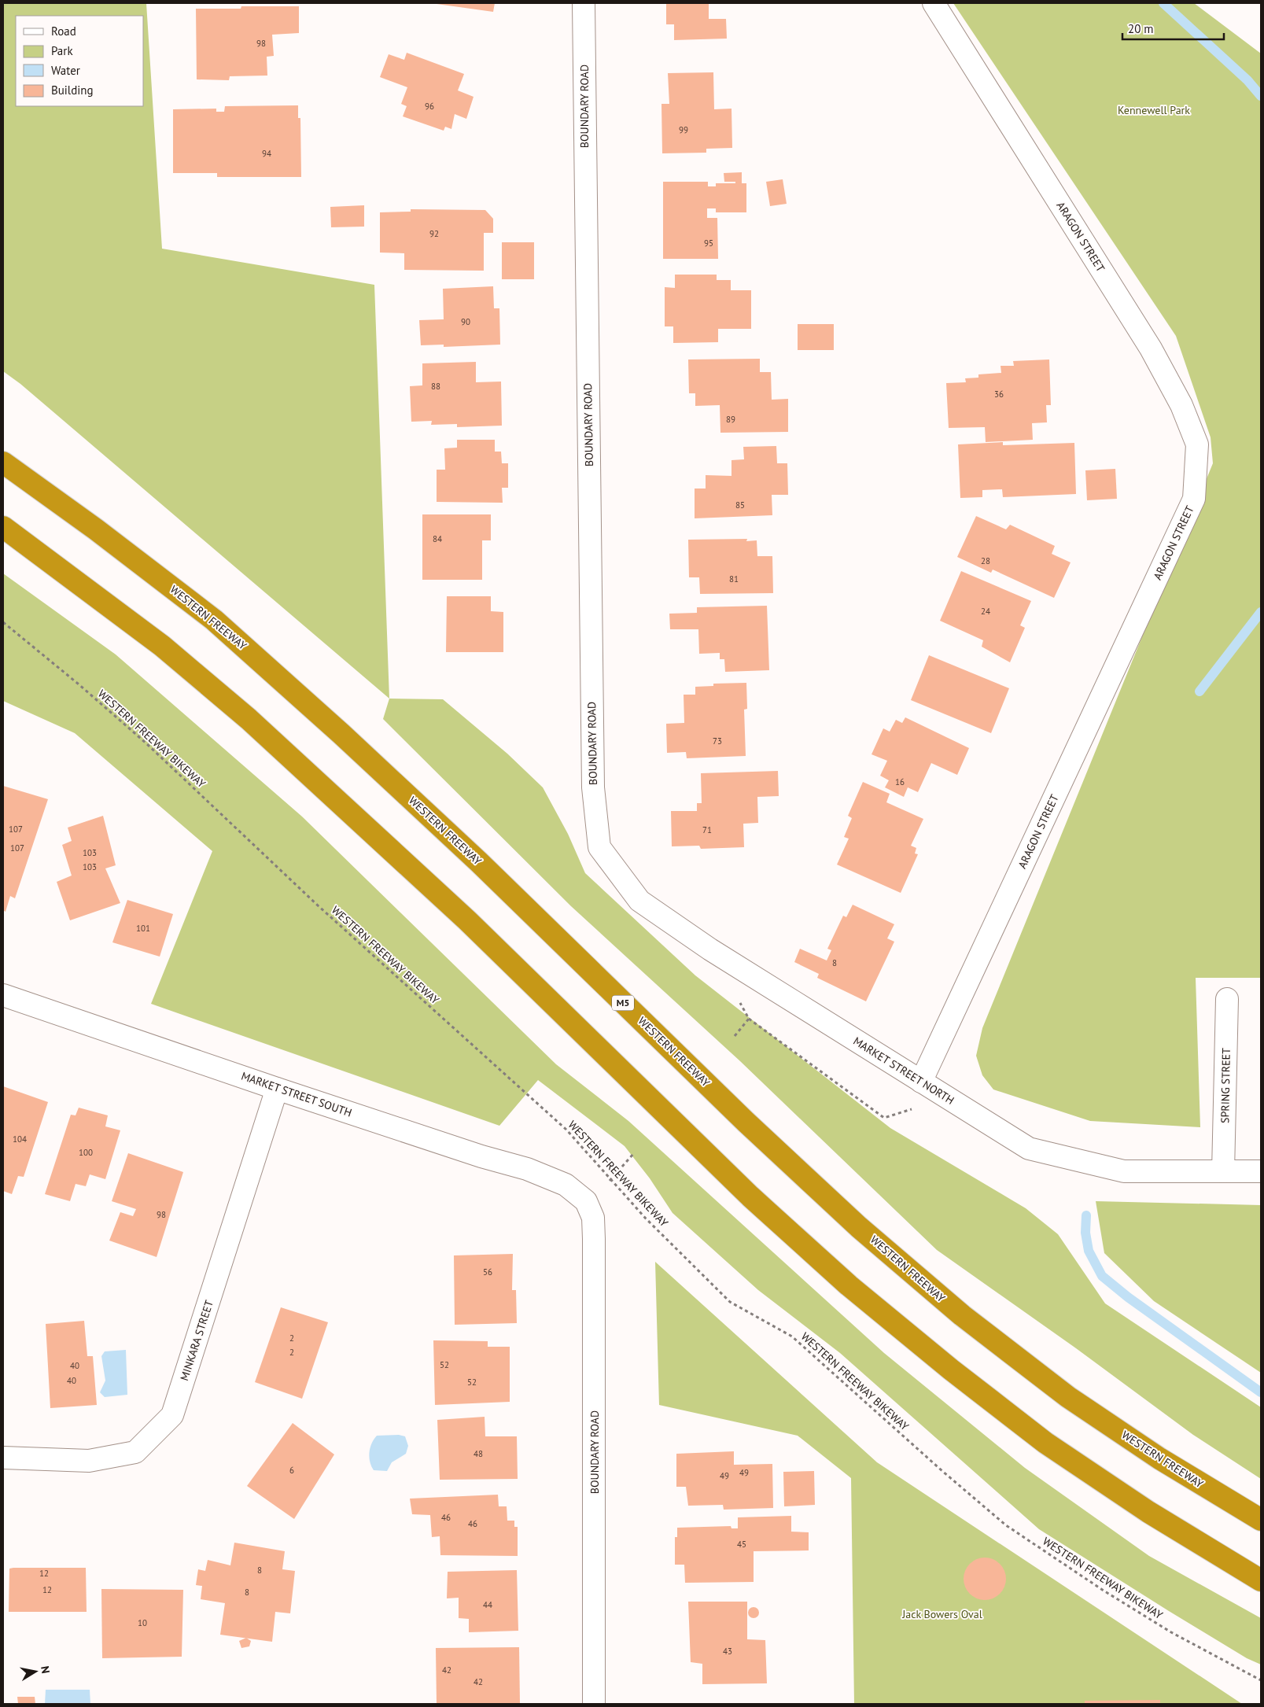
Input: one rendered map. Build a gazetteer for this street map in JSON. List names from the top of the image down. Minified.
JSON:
{"streets":{"highway":["WESTERN FREEWAY","M5"],"street":["BOUNDARY ROAD","ARAGON STREET","MARKET STREET NORTH","SPRING STREET","MARKET STREET SOUTH","MINKARA STREET"],"path":["WESTERN FREEWAY BIKEWAY"]},"crossings":[["BOUNDARY ROAD","MARKET STREET NORTH"],["BOUNDARY ROAD","MARKET STREET SOUTH"],["ARAGON STREET","MARKET STREET NORTH"],["MARKET STREET NORTH","SPRING STREET"],["MARKET STREET SOUTH","MINKARA STREET"]],"parks":["Kennewell Park","Jack Bowers Oval"],"house_numbers":["98","96","99","94","92","95","90","88","36","89","85","84","28","81","24","73","16","107","71","107","103","103","101","8","104","100","98","56","2","2","52","40","40","52","48","6","49","49","46","46","45","8","12","12","8","44","10","43","42","42"],"legend":["Road","Park","Water","Building"],"scale_bar":"20 m","north":"right"}
